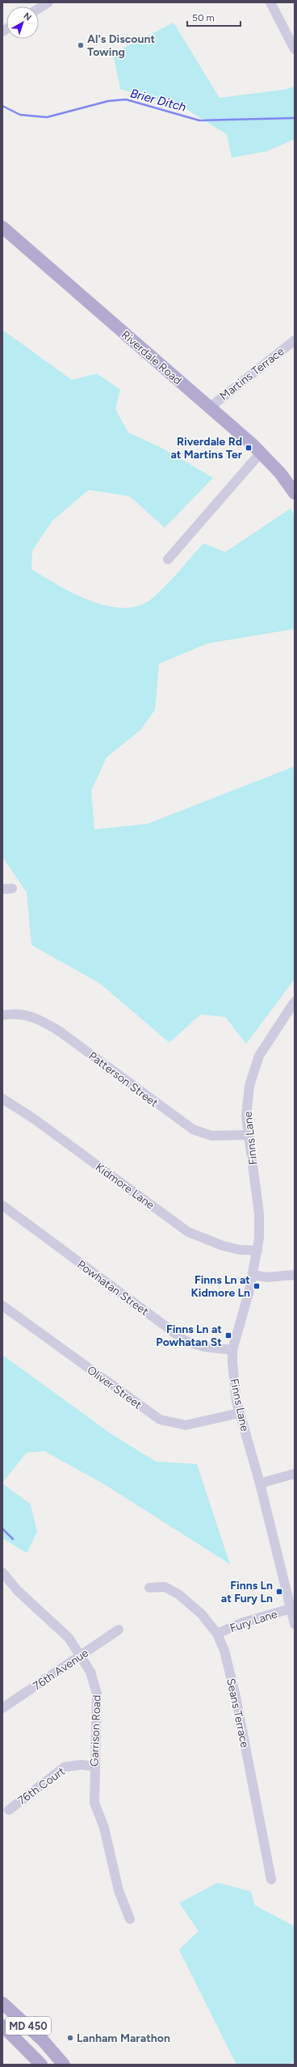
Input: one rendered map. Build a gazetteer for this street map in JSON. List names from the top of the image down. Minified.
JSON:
{"streets":{"main road":["Riverdale Road","MD 450"],"street":["Martins Terrace","Patterson Street","Finns Lane","Kidmore Lane","Powhatan Street","Oliver Street","Fury Lane","76th Avenue","Seans Terrace","Garrison Road","76th Court"]},"crossings":[["Riverdale Road","Martins Terrace"],["Patterson Street","Finns Lane"],["Finns Lane","Kidmore Lane"],["Finns Lane","Powhatan Street"],["Finns Lane","Oliver Street"],["Finns Lane","Fury Lane"],["Fury Lane","Seans Terrace"],["76th Avenue","Garrison Road"],["Garrison Road","76th Court"]],"water":["Brier Ditch"],"places":{"other":["Al's Discount Towing","Lanham Marathon"],"transit":["Riverdale Rd at Martins Ter","Finns Ln at Kidmore Ln","Finns Ln at Powhatan St","Finns Ln at Fury Ln"]},"scale_bar":"50 m","north":"top right"}
